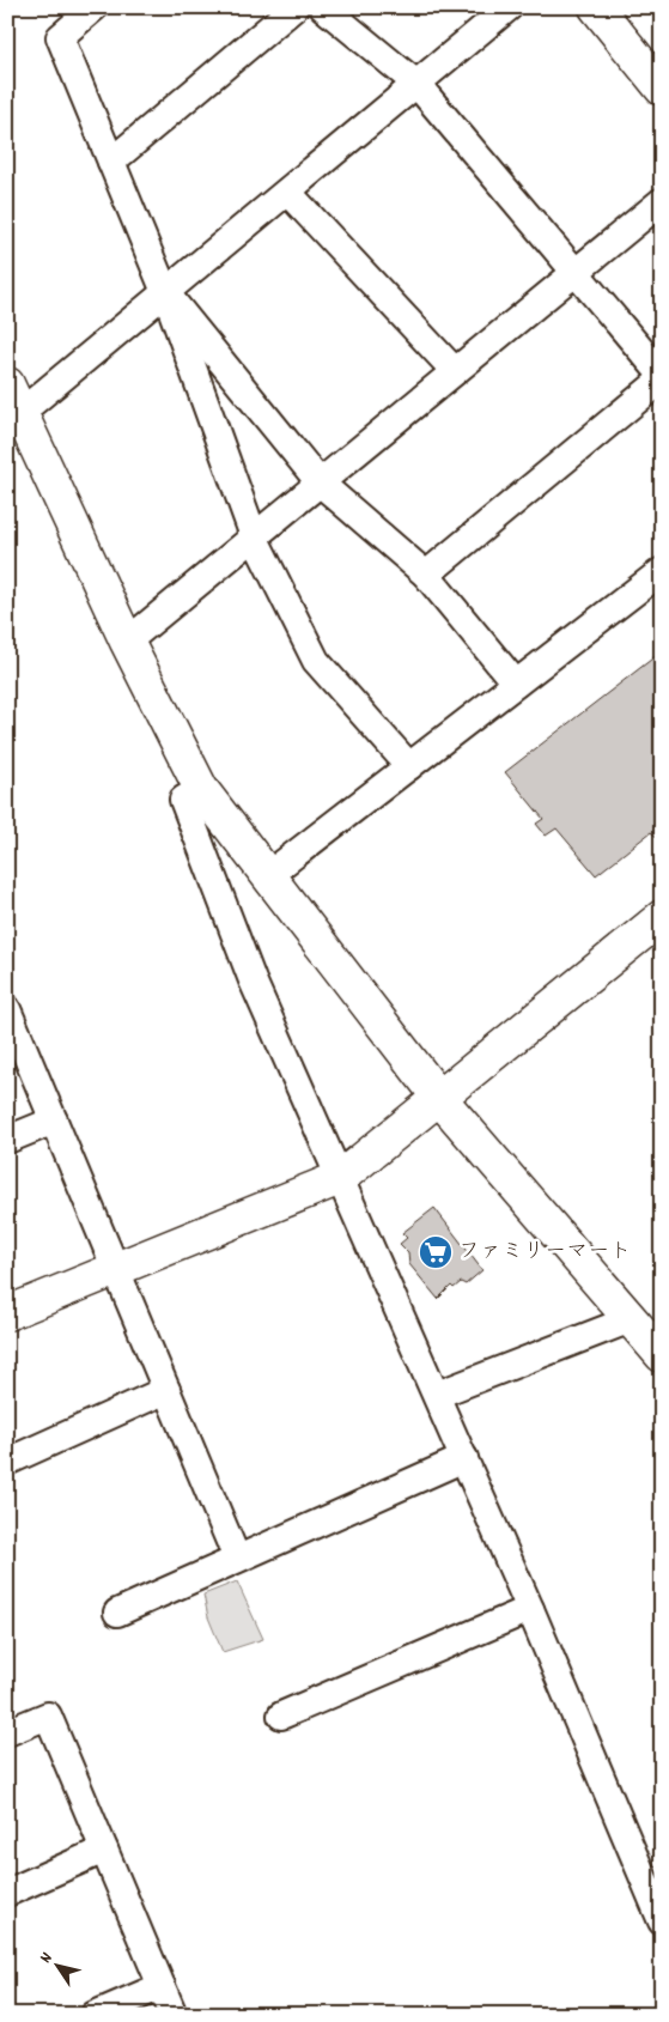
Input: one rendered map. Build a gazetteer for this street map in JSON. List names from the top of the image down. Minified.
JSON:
{"places":{"supermarket":["ファミリーマート"]},"north":"top left"}
